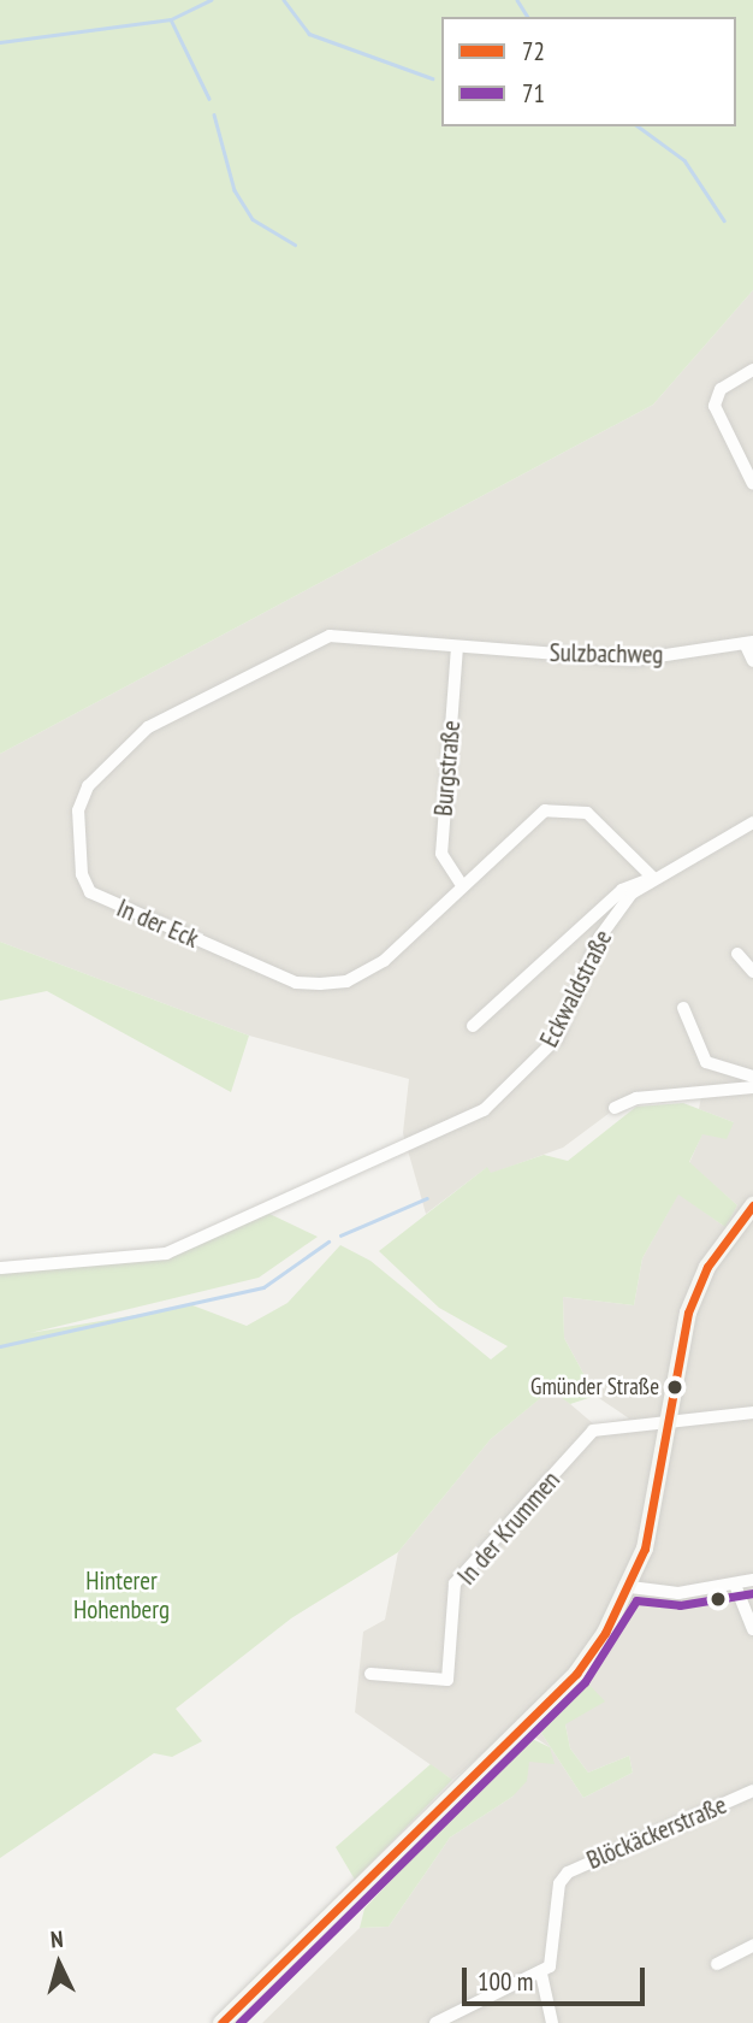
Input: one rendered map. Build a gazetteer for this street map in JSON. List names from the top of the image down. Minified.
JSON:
{"streets":{"street":["Sulzbachweg","Burgstraße","In der Eck","Eckwaldstraße","In der Krummen","Blöckäckerstraße"]},"crossings":[["Sulzbachweg","Burgstraße"],["Sulzbachweg","In der Eck"],["Burgstraße","In der Eck"],["In der Eck","Eckwaldstraße"]],"parks":["Hinterer Hohenberg"],"places":["Gmünder Straße"],"lines":["transit line 72","transit line 71"],"legend":["72","71"],"scale_bar":"100 m","north":"top"}
